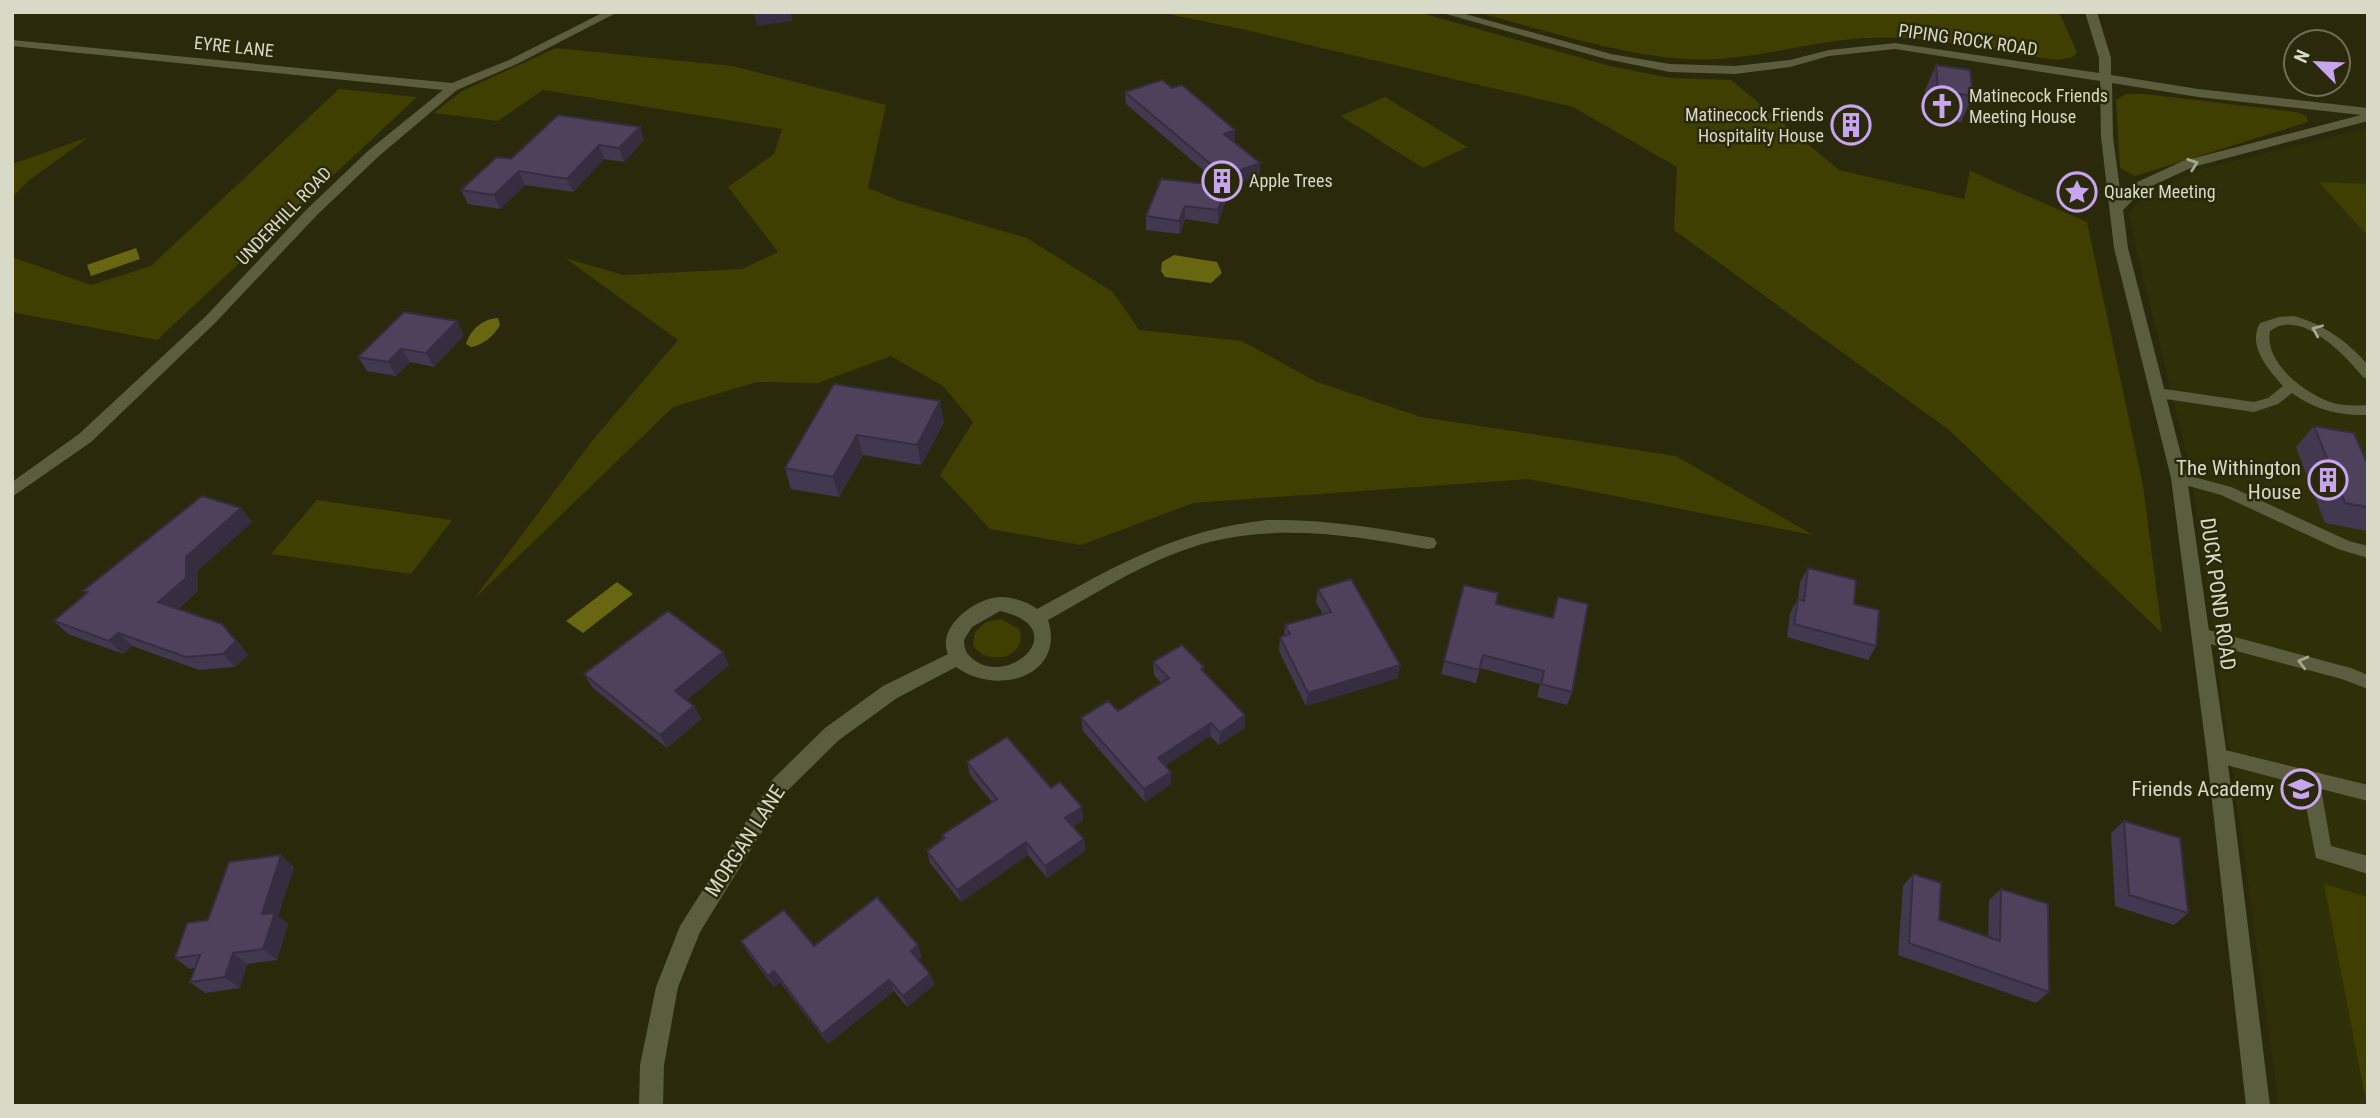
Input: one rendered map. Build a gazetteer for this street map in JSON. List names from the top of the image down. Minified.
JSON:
{"streets":{"street":["PIPING ROCK ROAD","EYRE LANE","UNDERHILL ROAD","DUCK POND ROAD","MORGAN LANE"]},"crossings":[["PIPING ROCK ROAD","DUCK POND ROAD"],["EYRE LANE","UNDERHILL ROAD"]],"places":{"church":["Matinecock Friends Meeting House"],"building":["Matinecock Friends Hospitality House","Apple Trees","The Withington House"],"place":["Quaker Meeting"],"school or university":["Friends Academy"]},"north":"top left"}
